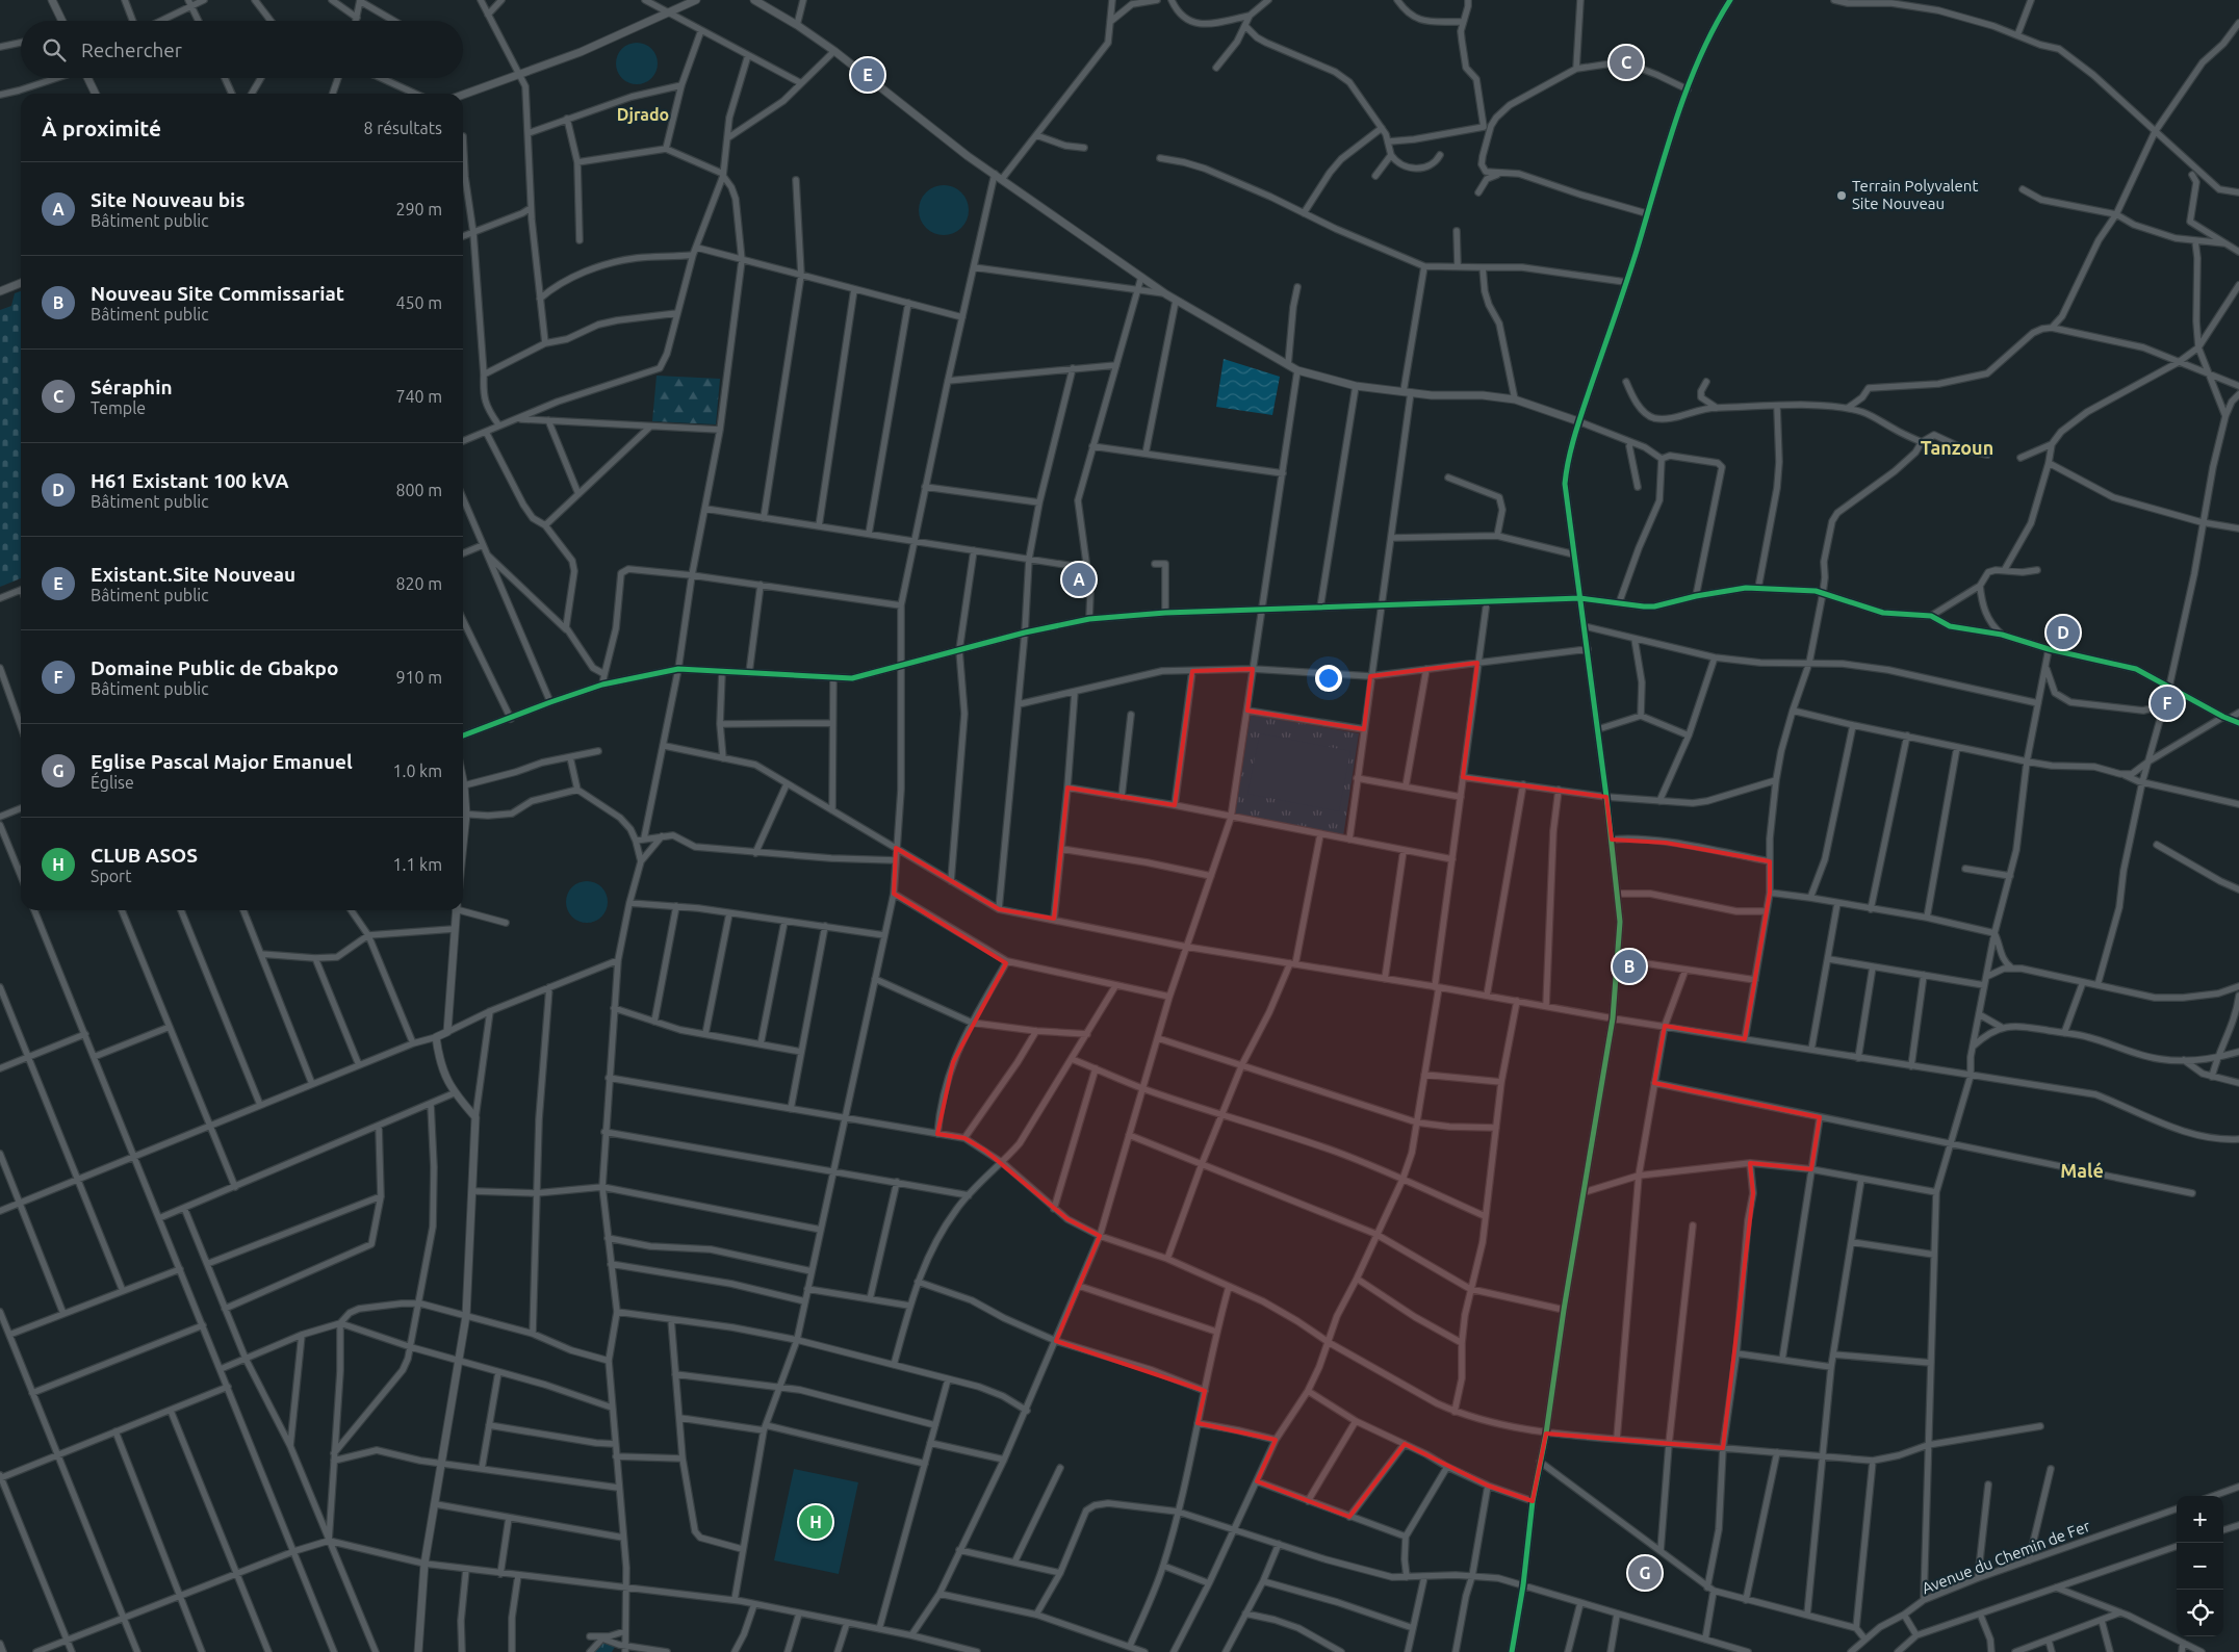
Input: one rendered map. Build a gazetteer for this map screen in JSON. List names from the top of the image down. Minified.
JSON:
{"streets":{"street":["Avenue du Chemin de Fer"]},"districts":["Djrado","Tanzoun","Malé"],"places":["Terrain Polyvalent Site Nouveau"],"page":{"search":"Rechercher","pins":["C","E","A","D","F","B","H","G"],"heading":["À proximité","8 résultats"],"list":[{"mark":"A","name":"Site Nouveau bis","note":"Bâtiment public","value":"290 m"},{"mark":"B","name":"Nouveau Site Commissariat","note":"Bâtiment public","value":"450 m"},{"mark":"C","name":"Séraphin","note":"Temple","value":"740 m"},{"mark":"D","name":"H61 Existant 100 kVA","note":"Bâtiment public","value":"800 m"},{"mark":"E","name":"Existant.Site Nouveau","note":"Bâtiment public","value":"820 m"},{"mark":"F","name":"Domaine Public de Gbakpo","note":"Bâtiment public","value":"910 m"},{"mark":"G","name":"Eglise Pascal Major Emanuel","note":"Église","value":"1.0 km"},{"mark":"H","name":"CLUB ASOS","note":"Sport","value":"1.1 km"}],"map_buttons":["+","−"]}}
